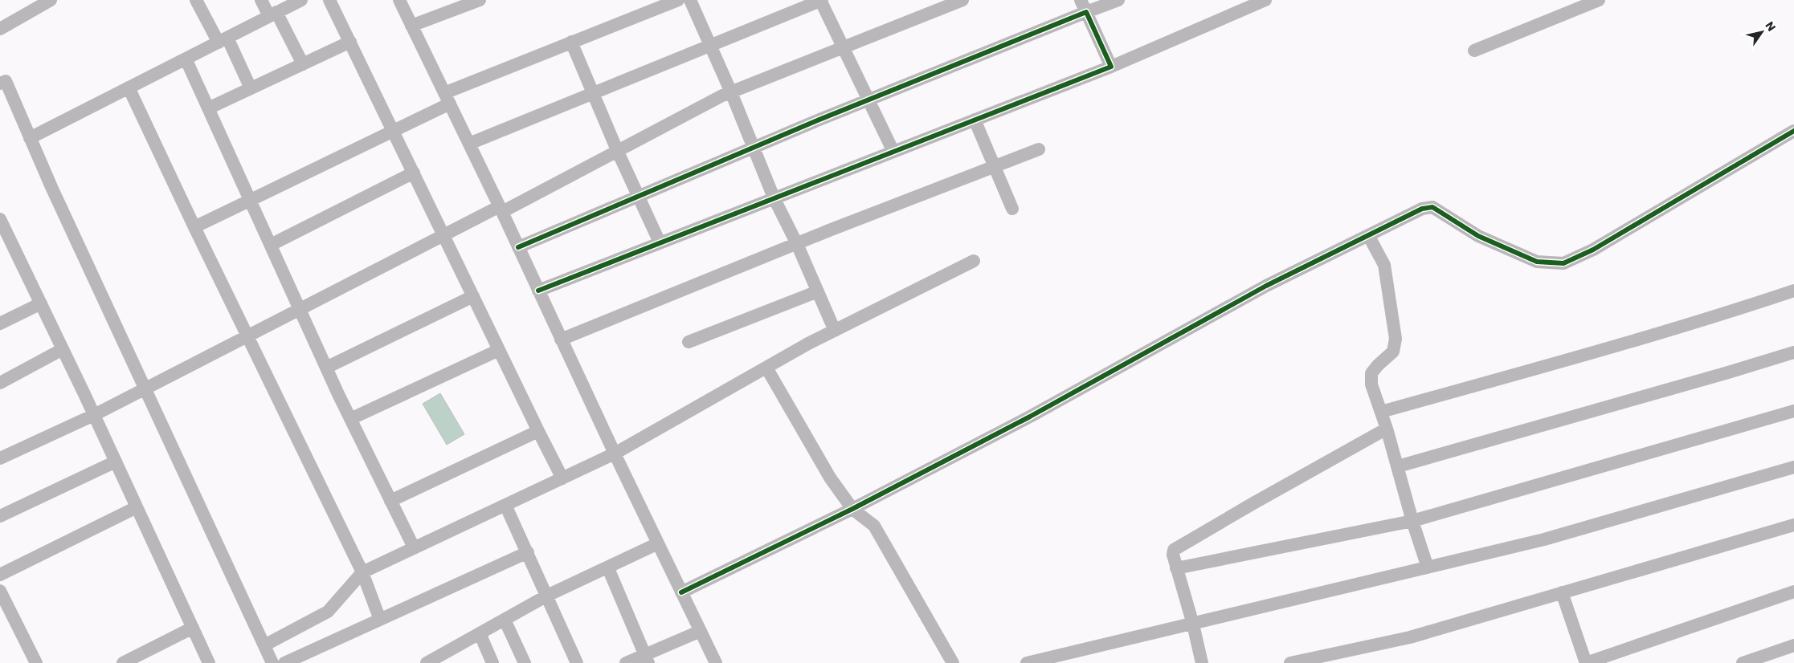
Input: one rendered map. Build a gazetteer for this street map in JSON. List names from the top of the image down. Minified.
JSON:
{"north":"top right"}
